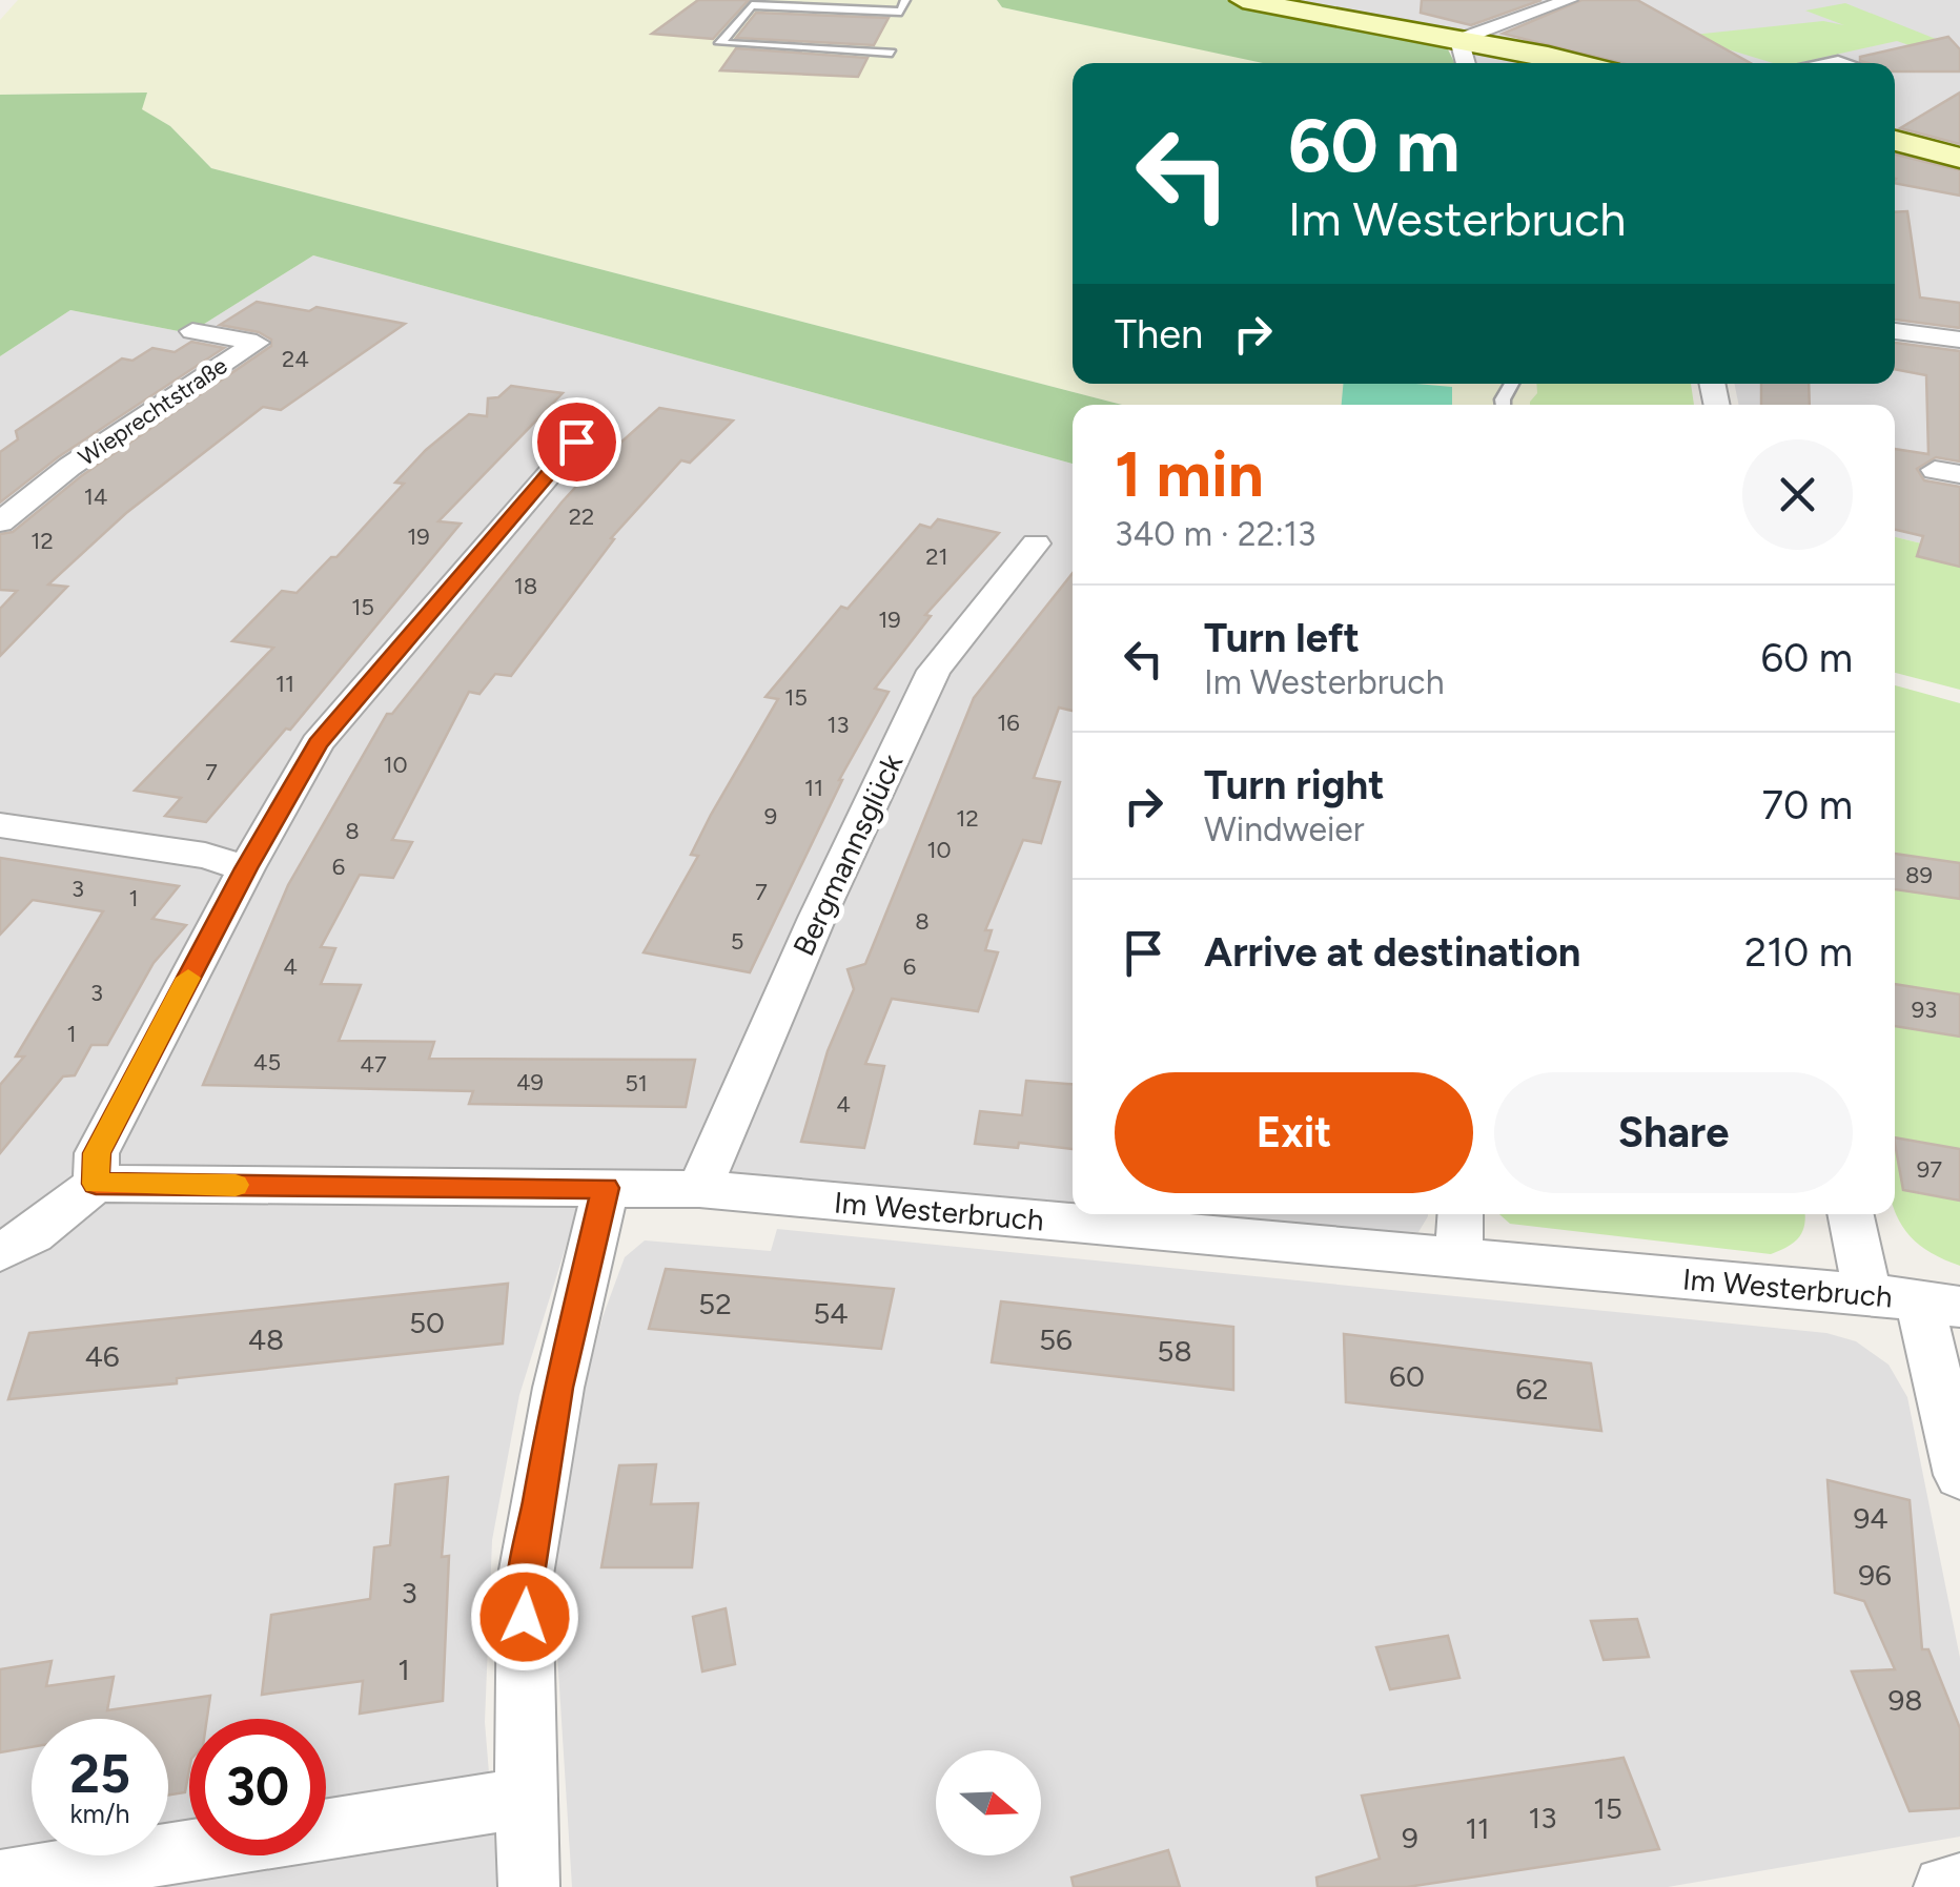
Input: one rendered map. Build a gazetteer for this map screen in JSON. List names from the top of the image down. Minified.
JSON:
{"streets":{"street":["Wieprechtstraße","Bergmannsglück","Im Westerbruch"]},"crossings":[["Bergmannsglück","Im Westerbruch"]],"house_numbers":["24","14","22","19","12","21","18","15","19","11","15","16","13","10","7","11","9","12","8","10","6","89","3","7","1","8","5","4","6","3","93","1","45","47","49","51","4","97","52","54","50","48","56","58","46","60","62","94","96","3","1","98","15","13","11","9"],"north":"right","page":{"turn":["60 m","Im Westerbruch"],"then":"Then","heading":["1 min","340 m · 22:13"],"list":[{"name":"Turn left","note":"Im Westerbruch","value":"60 m"},{"name":"Turn right","note":"Windweier","value":"70 m"},{"name":"Arrive at destination","value":"210 m"}],"buttons":["Exit","Share"],"speed":"25 km/h","limit":"30"}}
